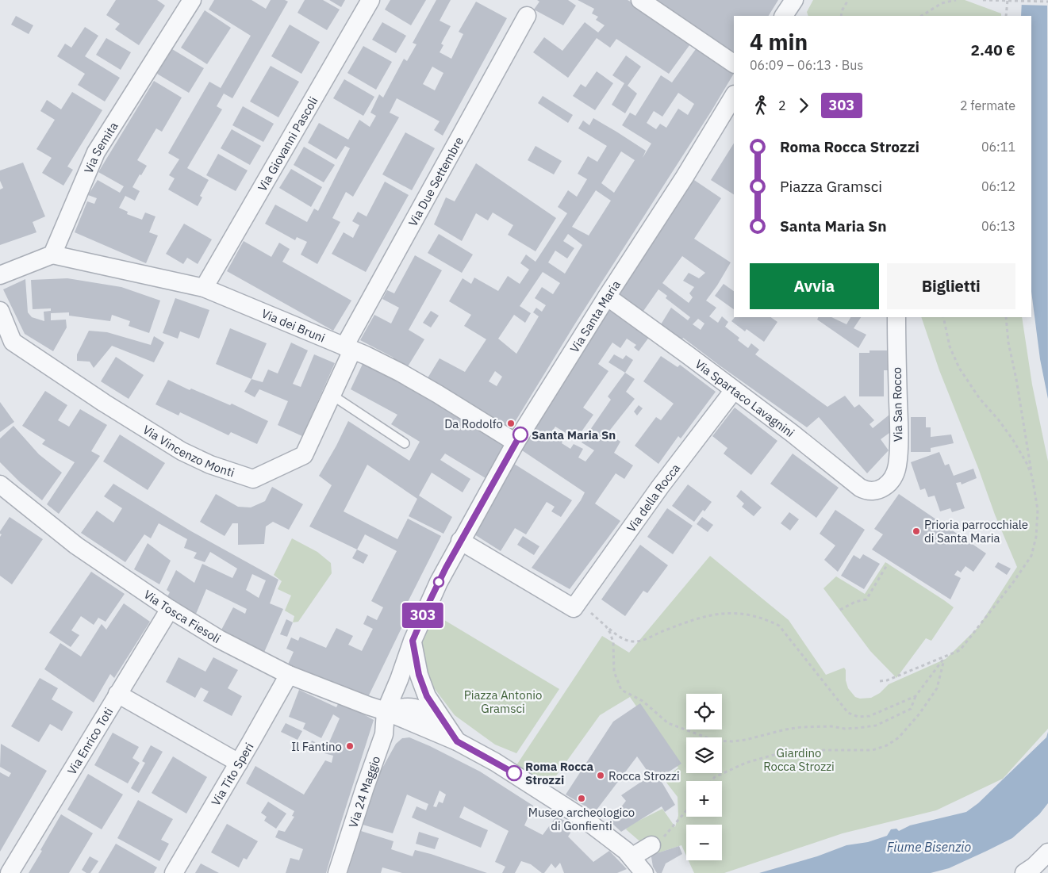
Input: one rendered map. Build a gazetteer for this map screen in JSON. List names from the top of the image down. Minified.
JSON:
{"streets":{"street":["Via Giovanni Pascoli","Via Semita","Via Due Settembre","Via Santa Maria","Via dei Bruni","Via Spartaco Lavagnini","Via San Rocco","Via Vincenzo Monti","Via della Rocca","Via Tosca Fiesoli","Via Enrico Toti","Via Tito Speri","Via 24 Maggio"]},"crossings":[["Via Giovanni Pascoli","Via dei Bruni"],["Via Semita","Via dei Bruni"],["Via Due Settembre","Via dei Bruni"],["Via Due Settembre","Via Vincenzo Monti"],["Via Santa Maria","Via dei Bruni"],["Via Santa Maria","Via Spartaco Lavagnini"],["Via dei Bruni","Via Vincenzo Monti"],["Via Spartaco Lavagnini","Via San Rocco"],["Via Spartaco Lavagnini","Via della Rocca"],["Via Tosca Fiesoli","Via Enrico Toti"],["Via Tosca Fiesoli","Via Tito Speri"],["Via Tosca Fiesoli","Via 24 Maggio"]],"water":["Fiume Bisenzio"],"parks":["Piazza Antonio Gramsci","Giardino Rocca Strozzi"],"places":["Da Rodolfo","Santa Maria Sn","Prioria parrocchiale di Santa Maria","Il Fantino","Roma Rocca Strozzi","Rocca Strozzi","Museo archeologico di Gonfienti"],"lines":["bus line 303"],"page":{"on_map":"303","heading":["4 min","06:09 – 06:13 · Bus","2.40 €"],"legs":["2","303","2 fermate"],"list":[{"name":"Roma Rocca Strozzi","value":"06:11"},{"name":"Piazza Gramsci","value":"06:12"},{"name":"Santa Maria Sn","value":"06:13"}],"buttons":["Avvia","Biglietti"],"map_buttons":["+","−"]}}
